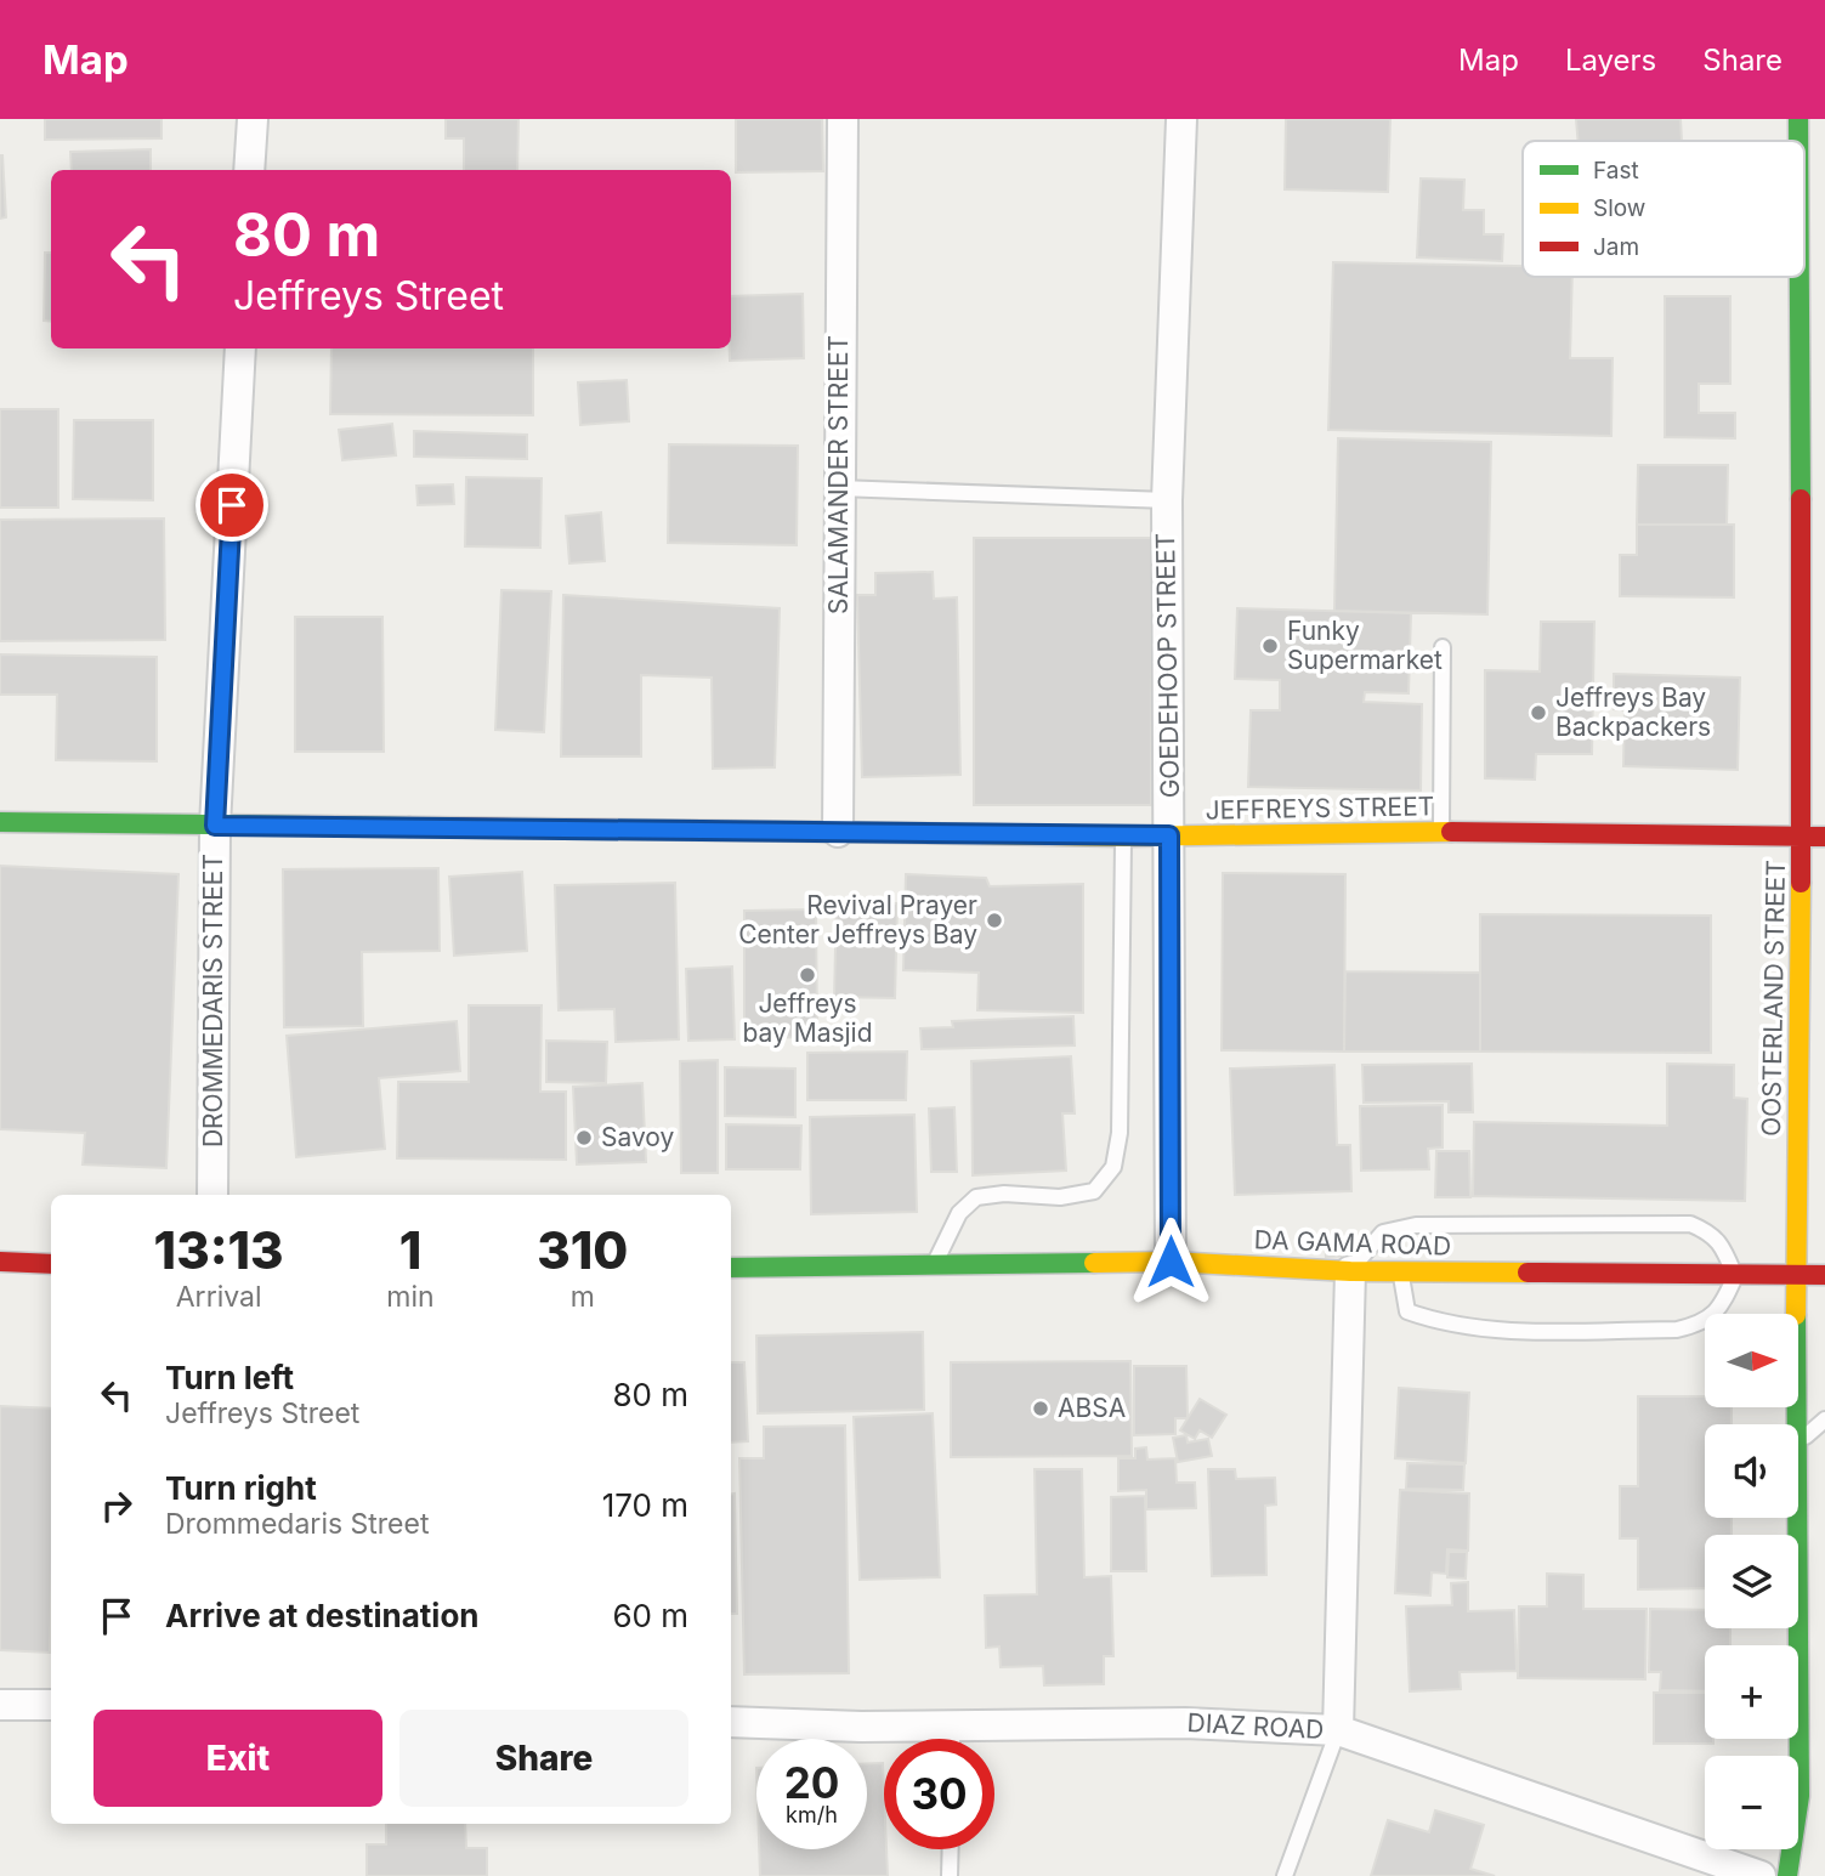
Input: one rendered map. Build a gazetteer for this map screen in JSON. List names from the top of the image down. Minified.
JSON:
{"streets":{"street":["SALAMANDER STREET","GOEDEHOOP STREET","JEFFREYS STREET","OOSTERLAND STREET","DROMMEDARIS STREET","DA GAMA ROAD","DIAZ ROAD"]},"crossings":[["SALAMANDER STREET","JEFFREYS STREET"],["GOEDEHOOP STREET","JEFFREYS STREET"],["GOEDEHOOP STREET","DA GAMA ROAD"],["JEFFREYS STREET","OOSTERLAND STREET"],["JEFFREYS STREET","DROMMEDARIS STREET"],["OOSTERLAND STREET","DA GAMA ROAD"]],"places":["Funky Supermarket","Jeffreys Bay Backpackers","Revival Prayer Center Jeffreys Bay","Jeffreys bay Masjid","Savoy","ABSA"],"legend":["Fast","Slow","Jam"],"north":"right","page":{"header":"Map","nav":["Map","Layers","Share"],"turn":["80 m","Jeffreys Street"],"eta":["13:13","Arrival","1","min","310","m"],"map_buttons":["+","−"],"list":[{"name":"Turn left","note":"Jeffreys Street","value":"80 m"},{"name":"Turn right","note":"Drommedaris Street","value":"170 m"},{"name":"Arrive at destination","value":"60 m"}],"buttons":["Exit","Share"],"speed":"20 km/h","limit":"30"}}
